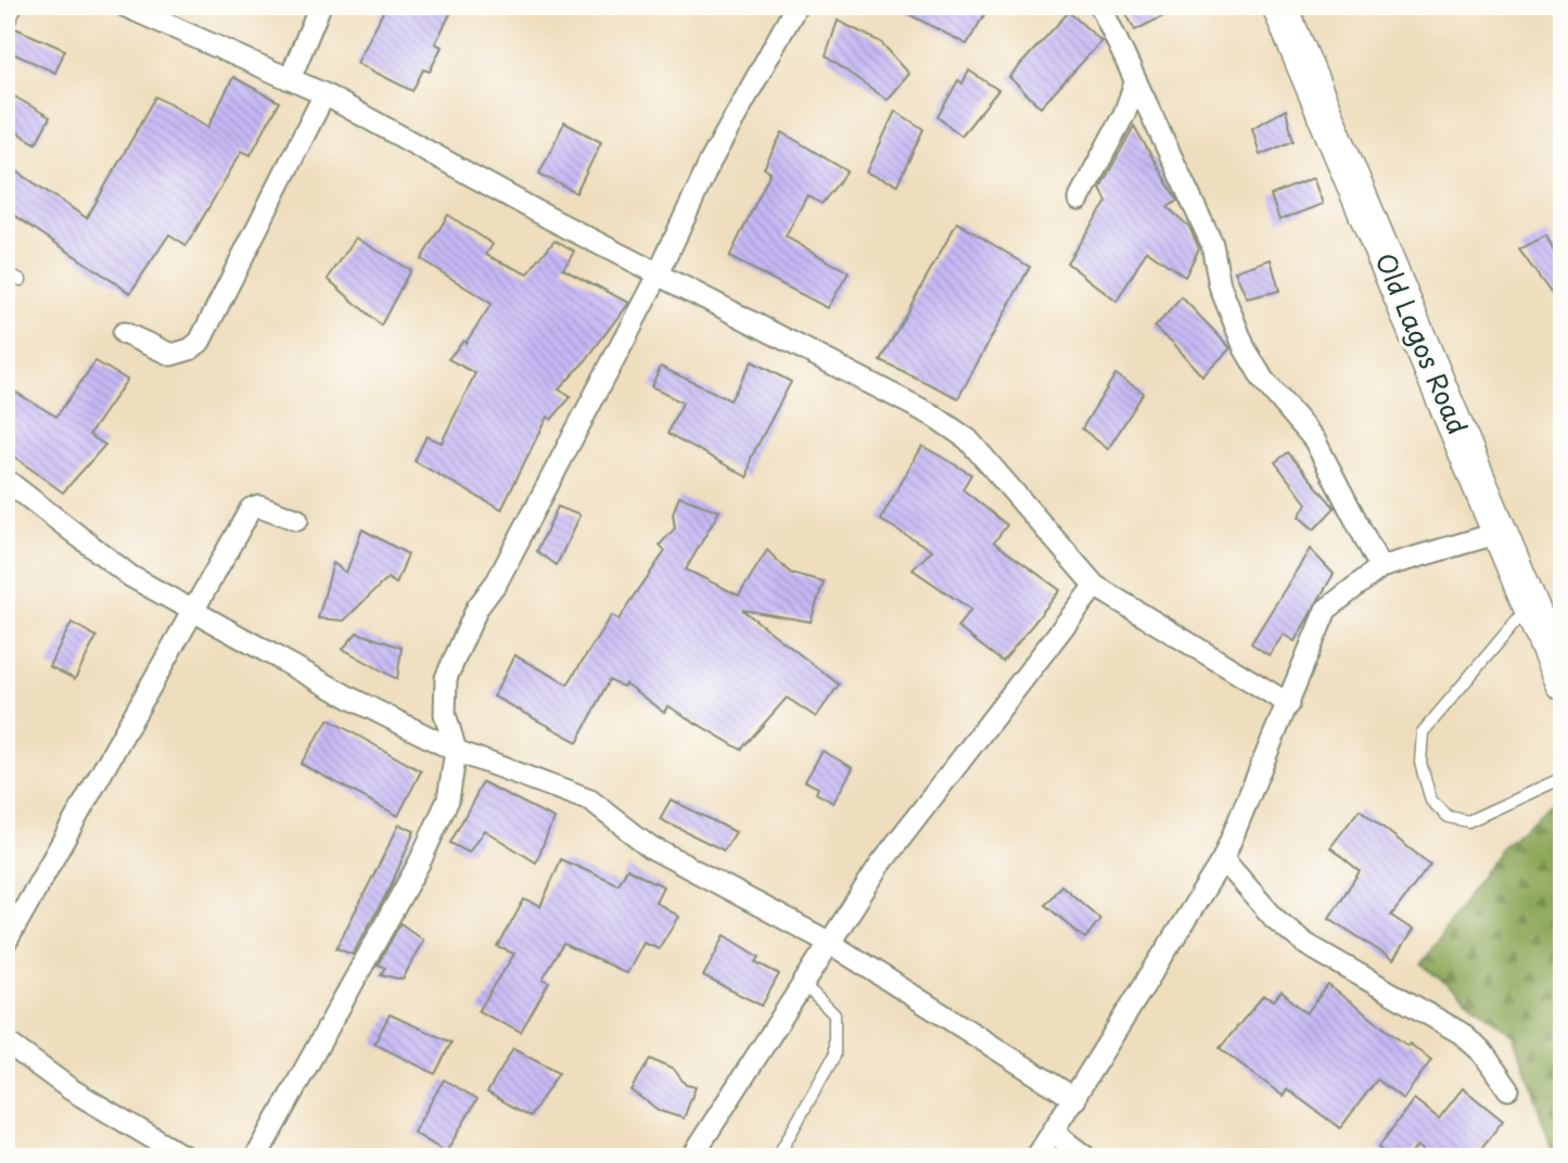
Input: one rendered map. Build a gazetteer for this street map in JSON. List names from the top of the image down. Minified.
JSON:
{"streets":{"main road":["Old Lagos Road"]}}
